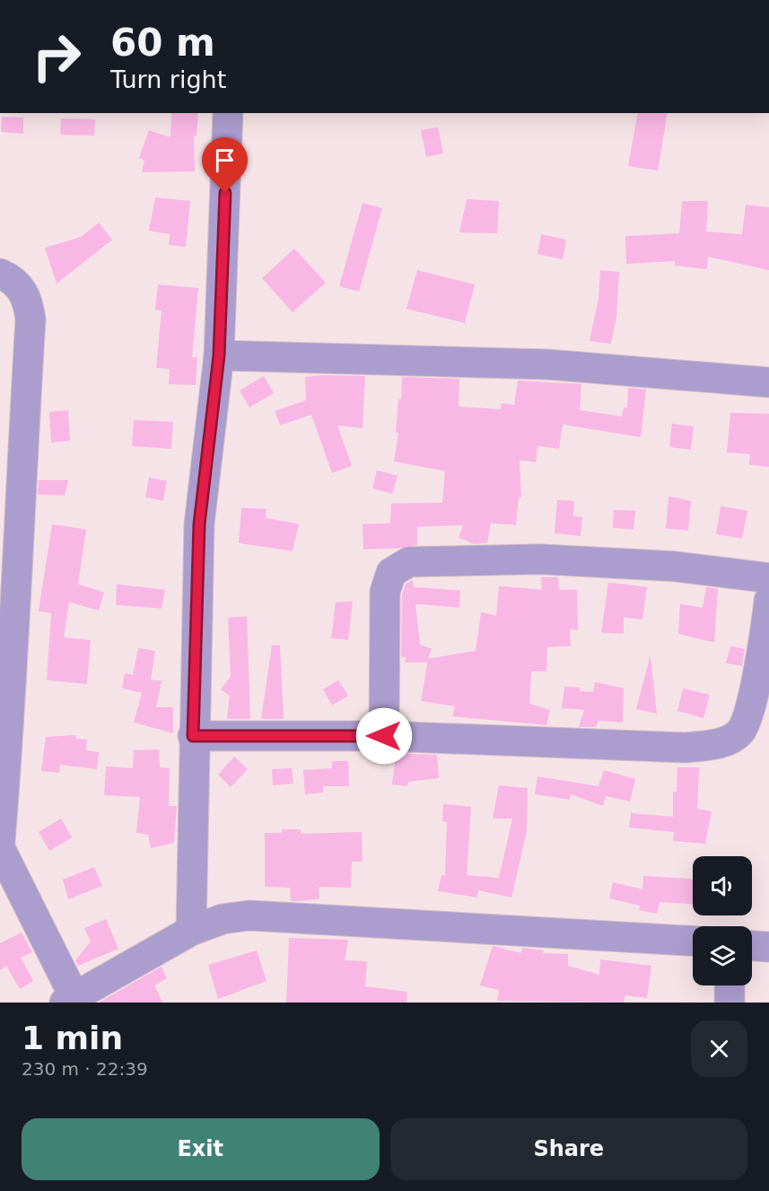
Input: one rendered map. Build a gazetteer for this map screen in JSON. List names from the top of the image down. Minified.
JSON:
{"page":{"turn":["60 m","Turn right"],"heading":["1 min","230 m · 22:39"],"buttons":["Exit","Share"]}}
